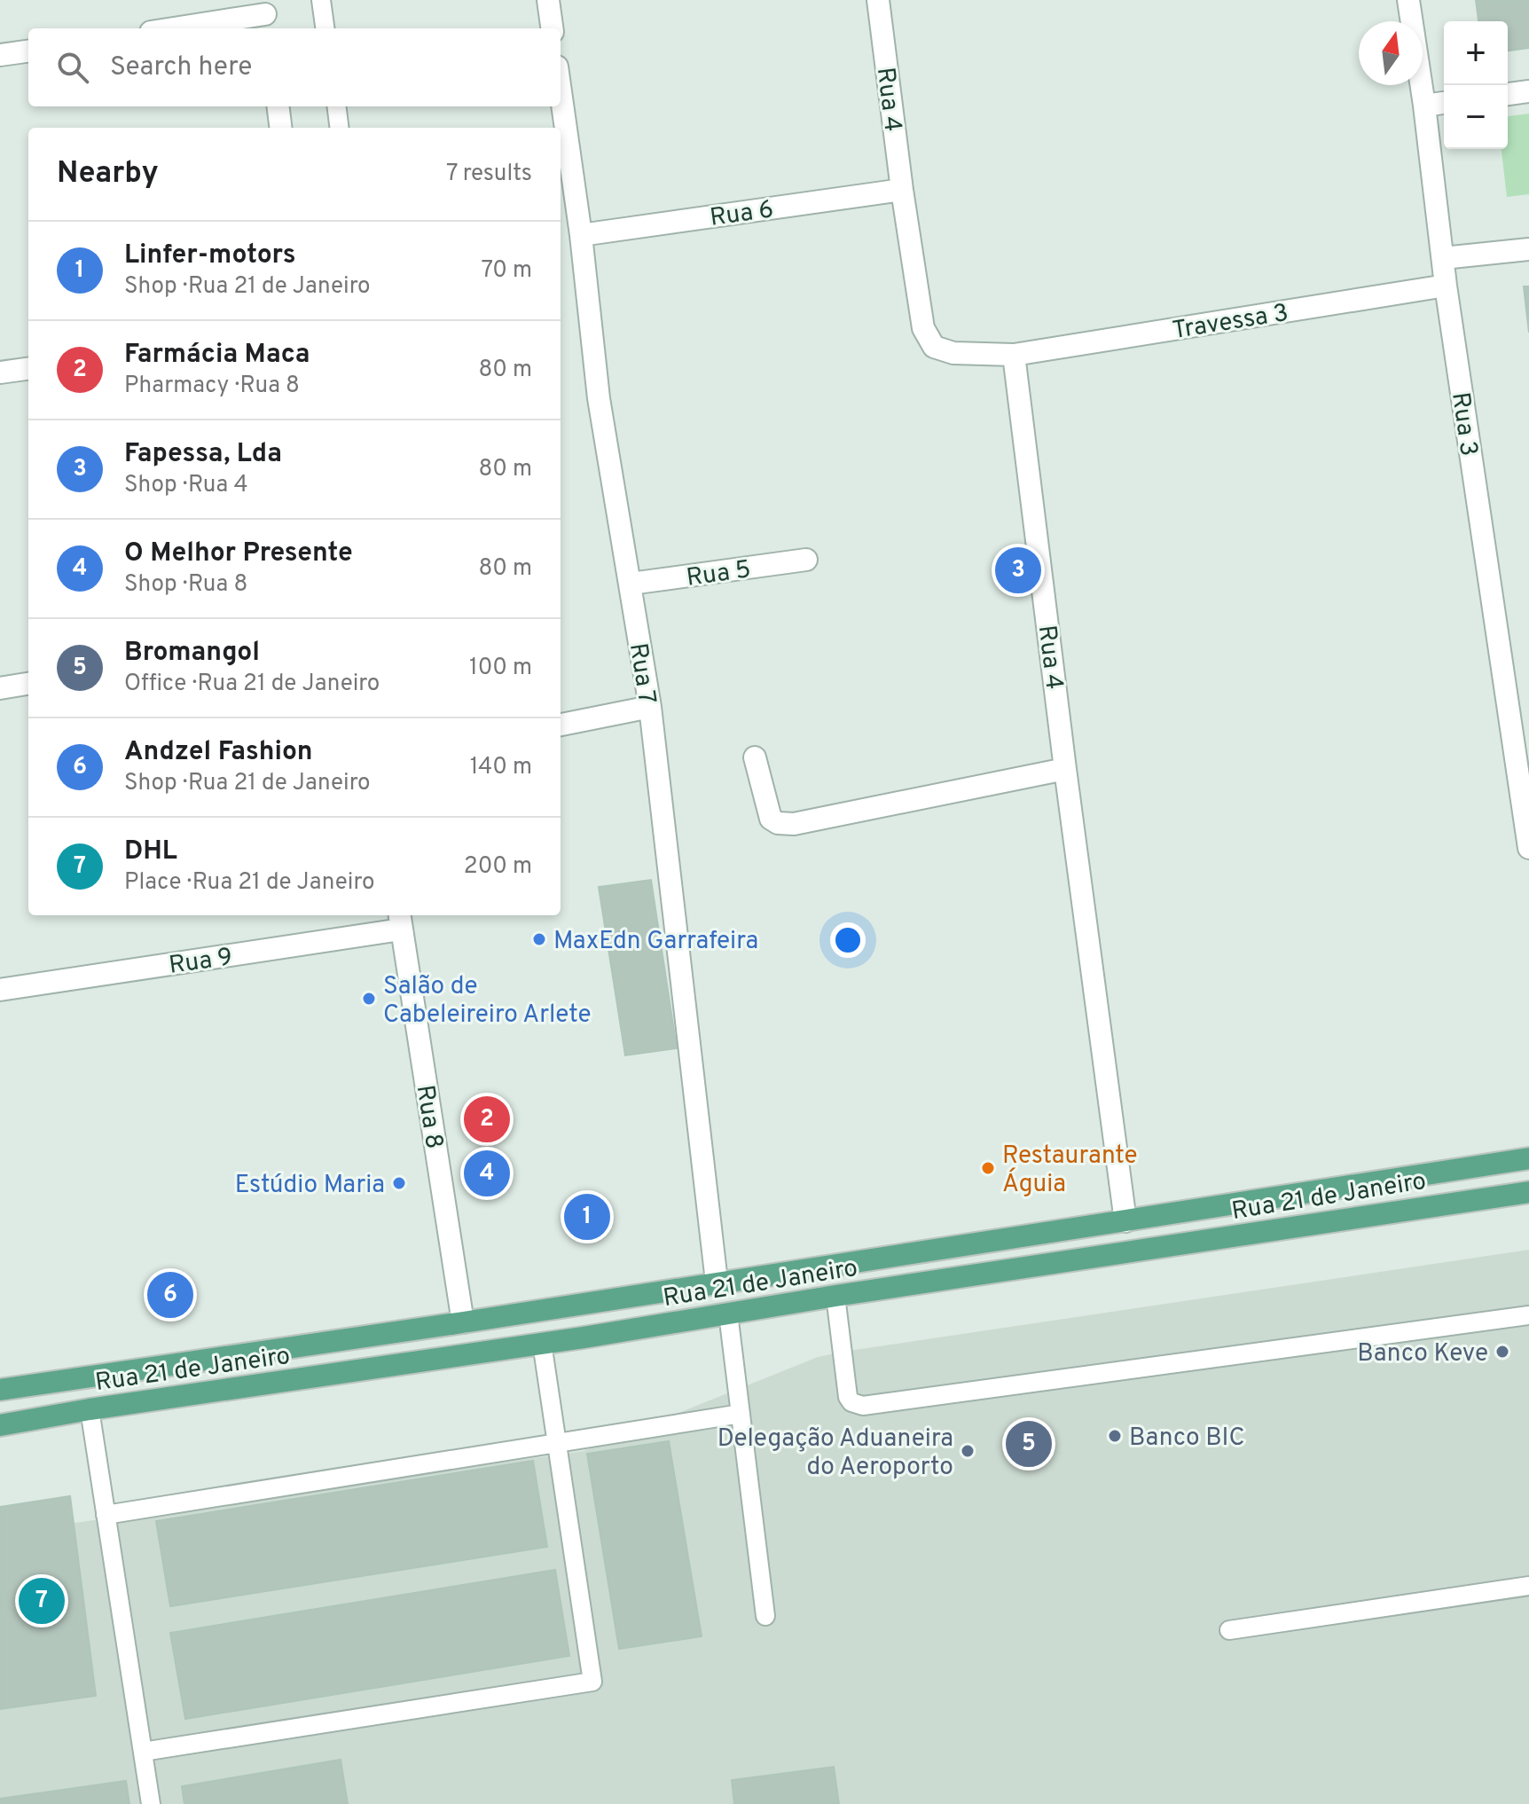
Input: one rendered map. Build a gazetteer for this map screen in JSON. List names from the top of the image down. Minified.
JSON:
{"streets":{"main road":["Rua 21 de Janeiro"],"street":["Rua 4","Rua 6","Travessa 3","Rua 3","Rua 5","Rua 7","Rua 9","Rua 8"]},"crossings":[["Rua 4","Rua 6"],["Rua 4","Travessa 3"],["Rua 4","Rua 21 de Janeiro"],["Rua 6","Rua 7"],["Travessa 3","Rua 3"],["Rua 5","Rua 7"],["Rua 7","Rua 21 de Janeiro"],["Rua 9","Rua 8"],["Rua 8","Rua 21 de Janeiro"]],"places":["MaxEdn Garrafeira","Salão de Cabeleireiro Arlete","Restaurante Águia","Estúdio Maria","Banco Keve","Banco BIC","Delegação Aduaneira do Aeroporto"],"north":"top","page":{"map_buttons":["+","−"],"search":"Search here","heading":["Nearby","7 results"],"list":[{"mark":"1","name":"Linfer-motors","note":"Shop · Rua 21 de Janeiro","value":"70 m"},{"mark":"2","name":"Farmácia Maca","note":"Pharmacy · Rua 8","value":"80 m"},{"mark":"3","name":"Fapessa, Lda","note":"Shop · Rua 4","value":"80 m"},{"mark":"4","name":"O Melhor Presente","note":"Shop · Rua 8","value":"80 m"},{"mark":"5","name":"Bromangol","note":"Office · Rua 21 de Janeiro","value":"100 m"},{"mark":"6","name":"Andzel Fashion","note":"Shop · Rua 21 de Janeiro","value":"140 m"},{"mark":"7","name":"DHL","note":"Place · Rua 21 de Janeiro","value":"200 m"}],"pins":["3","2","4","1","6","5","7"]}}
